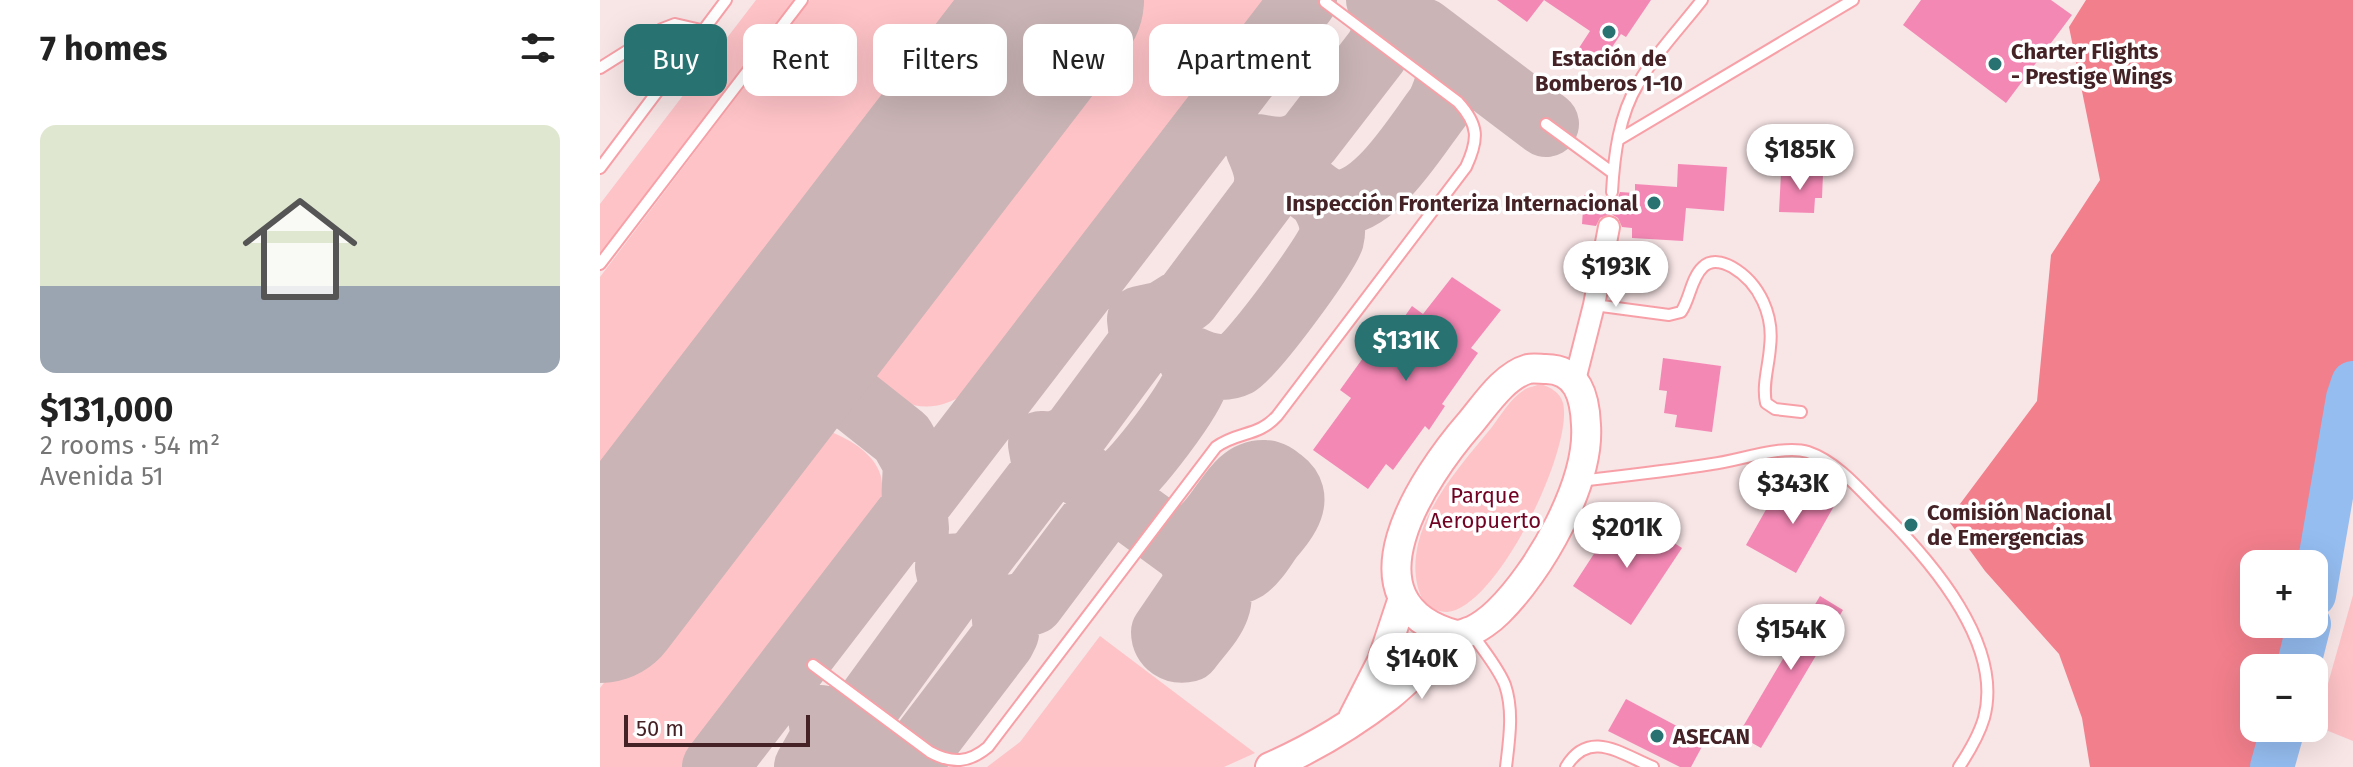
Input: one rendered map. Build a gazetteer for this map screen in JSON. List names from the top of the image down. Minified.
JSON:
{"parks":["Parque Aeropuerto"],"places":["Estación de Bomberos 1-10","Charter Flights - Prestige Wings","Inspección Fronteriza Internacional","Comisión Nacional de Emergencias","ASECAN"],"scale_bar":"50 m","page":{"heading":"7 homes","chip":["Buy","Rent","Filters","New","Apartment"],"list":[{"name":"$131,000","note":"2 rooms · 54 m² · Avenida 51"}],"price":["$185K","$193K","$131K","$343K","$201K","$154K","$140K"],"map_buttons":["+","−"],"scale":"50 m"}}
